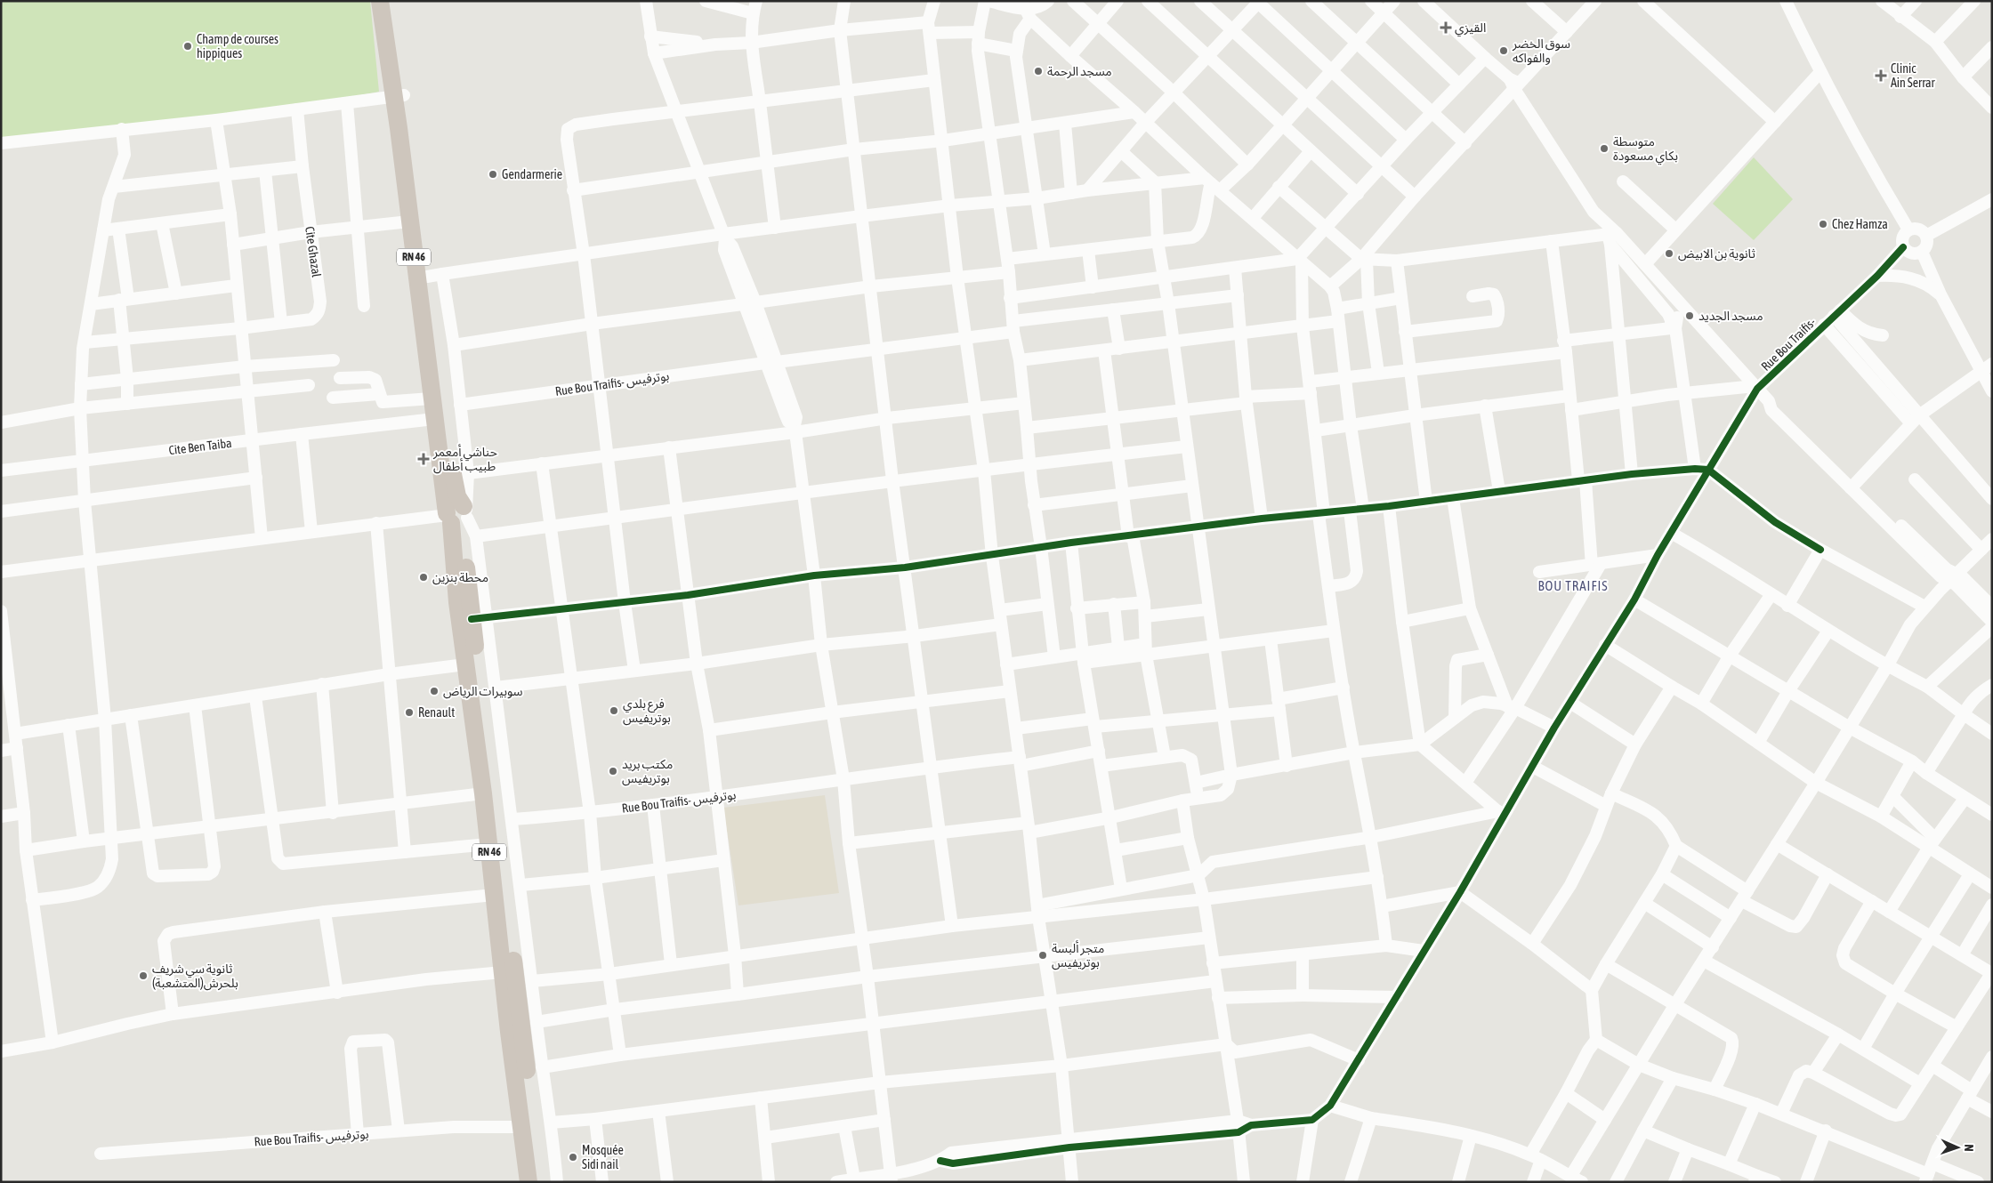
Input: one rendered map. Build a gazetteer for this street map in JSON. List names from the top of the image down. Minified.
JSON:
{"streets":{"highway":["RN 46"],"street":["Cite Ghazal","Rue Bou Traifis-","Rue Bou Traifis- بوترفيس","Cite Ben Taiba"]},"crossings":[["RN 46","Rue Bou Traifis- بوترفيس"],["RN 46","Cite Ben Taiba"]],"districts":["BOU TRAIFIS"],"places":{"health":["القيزي","Clinic Ain Serrar","حناشي أمعمر طبيب أطفال"],"other":["Champ de courses hippiques","سوق الخضر والفواكه","مسجد الرحمة","متوسطة بكاي مسعودة","Gendarmerie","Chez Hamza","ثانوية بن الابيض","مسجد الجديد","محطة بنزين","سوبيرات الرياض","فرع بلدي بوتريفيس","Renault","مكتب بريد بوتريفيس","متجر ألبسة بوتريفيس","ثانوية سي شريف بلحرش(المتشعبة)","Mosquée Sidi nail"]},"north":"right"}
